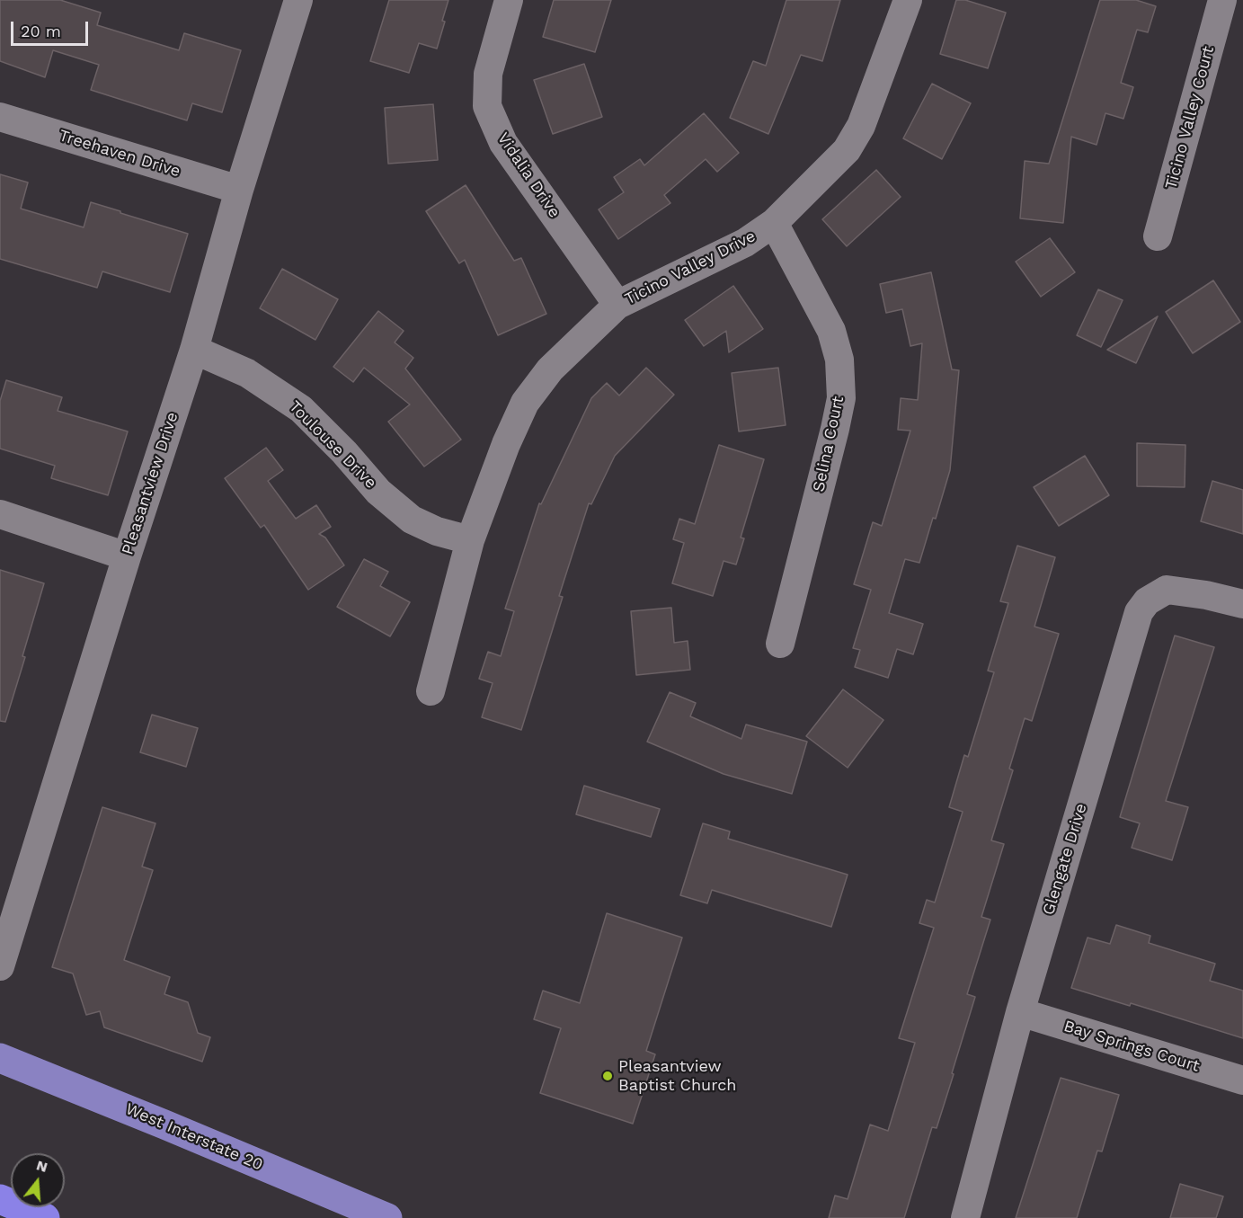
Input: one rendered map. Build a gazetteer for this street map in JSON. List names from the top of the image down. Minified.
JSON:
{"streets":{"main road":["West Interstate 20"],"street":["Ticino Valley Court","Treehaven Drive","Vidalia Drive","Ticino Valley Drive","Selina Court","Toulouse Drive","Pleasantview Drive","Glengate Drive","Bay Springs Court"]},"crossings":[["Treehaven Drive","Pleasantview Drive"],["Vidalia Drive","Ticino Valley Drive"],["Ticino Valley Drive","Selina Court"],["Ticino Valley Drive","Toulouse Drive"],["Toulouse Drive","Pleasantview Drive"],["Glengate Drive","Bay Springs Court"]],"places":["Pleasantview Baptist Church"],"scale_bar":"20 m","north":"top"}
